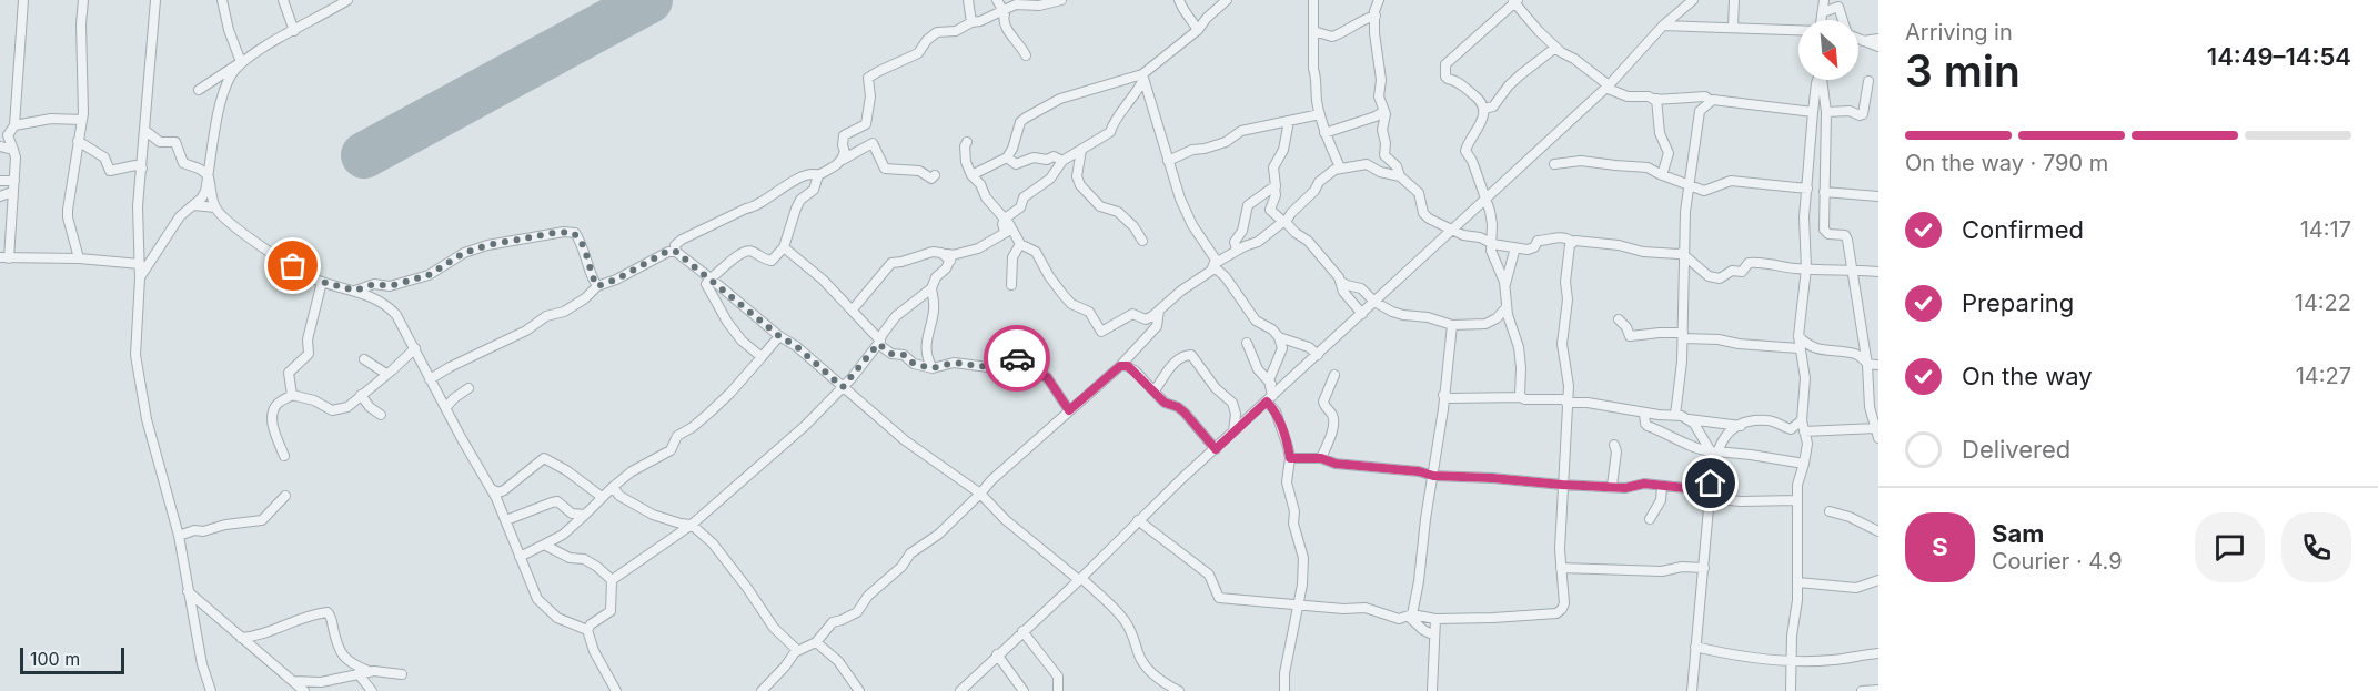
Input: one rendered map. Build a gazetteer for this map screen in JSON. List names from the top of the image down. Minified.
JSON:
{"scale_bar":"100 m","north":"bottom right","page":{"heading":["3 min","Arriving in","14:49–14:54"],"panel":["Sam","Courier · 4.9"],"bar":"On the way · 790 m","list":[["Confirmed","14:17"],["Preparing","14:22"],["On the way","14:27"],"Delivered"],"round":"S","scale":"100 m"}}
